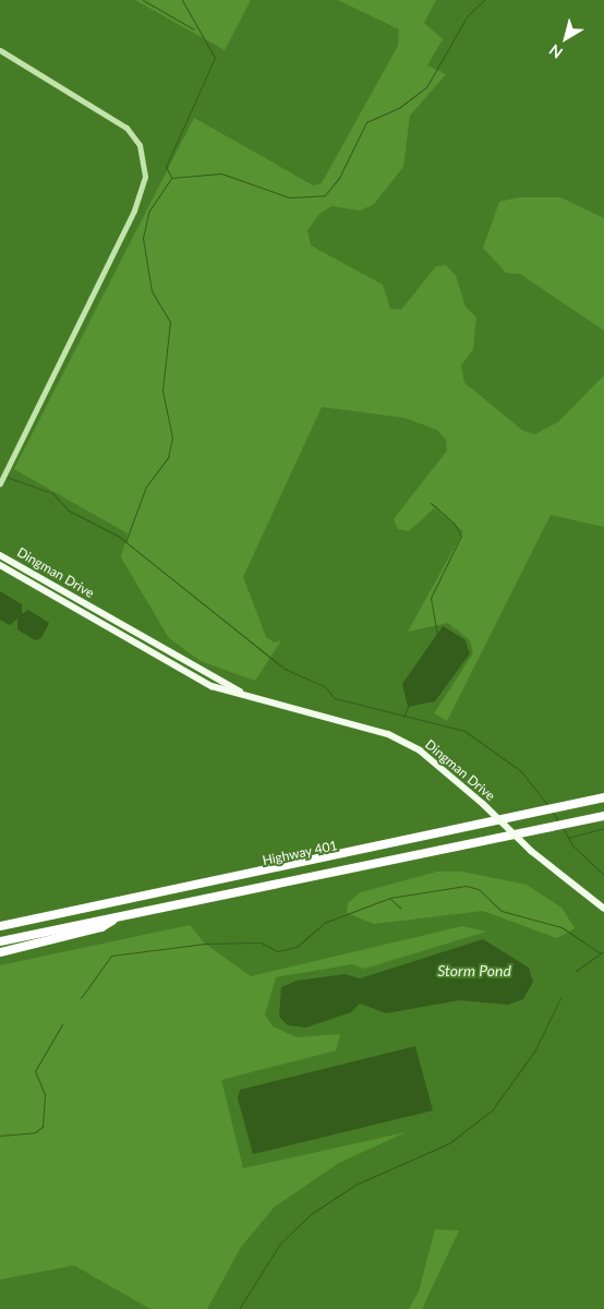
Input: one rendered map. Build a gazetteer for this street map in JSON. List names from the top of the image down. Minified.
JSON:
{"streets":{"highway":["Highway 401"],"main road":["Dingman Drive"]},"water":["Storm Pond"],"north":"bottom left"}
